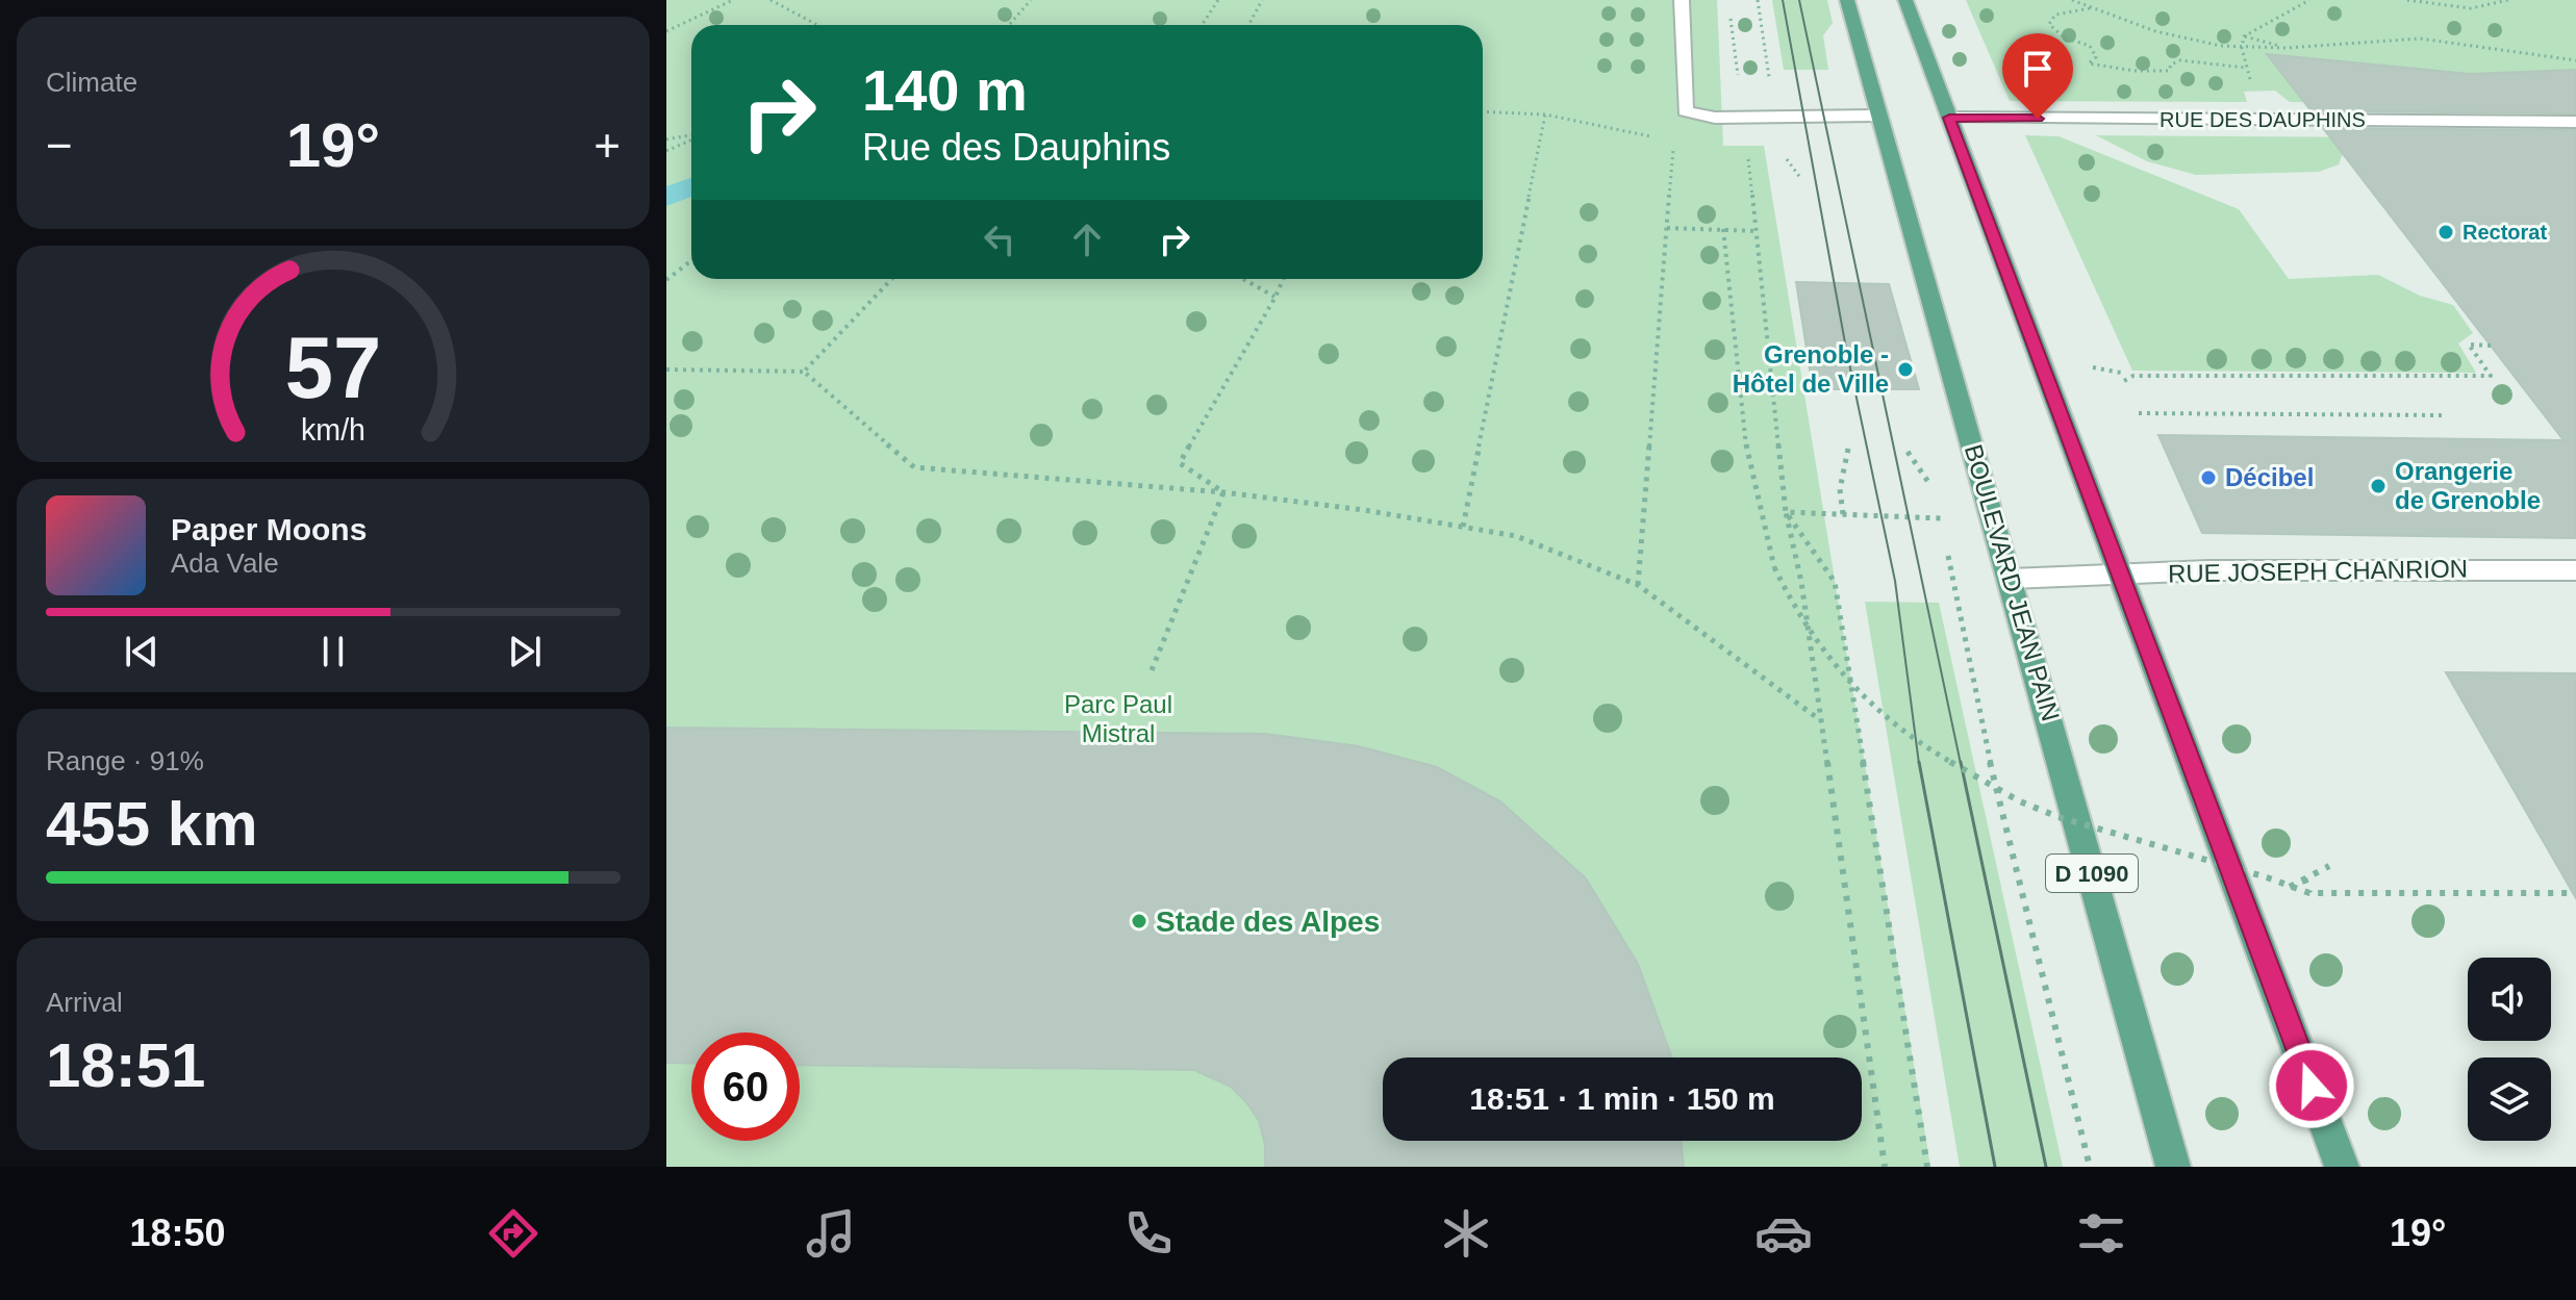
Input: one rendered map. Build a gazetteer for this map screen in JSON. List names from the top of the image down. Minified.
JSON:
{"streets":{"main road":["BOULEVARD JEAN PAIN","D 1090"],"street":["RUE DES DAUPHINS","RUE JOSEPH CHANRION"]},"crossings":[["RUE JOSEPH CHANRION","BOULEVARD JEAN PAIN"]],"parks":["Parc Paul Mistral"],"places":["Rectorat","Grenoble - Hôtel de Ville","Décibel","Orangerie de Grenoble","Stade des Alpes"],"page":{"tile":["Climate",["Range · 91%","455 km"],["Arrival","18:51"]],"turn":["140 m","Rue des Dauphins"],"heat":["−","19°","+"],"song":["Paper Moons","Ada Vale"],"limit":"60","trip":"18:51 · 1 min · 150 m","tabs":["18:50","19°"],"gauge":["57","km/h"]}}
